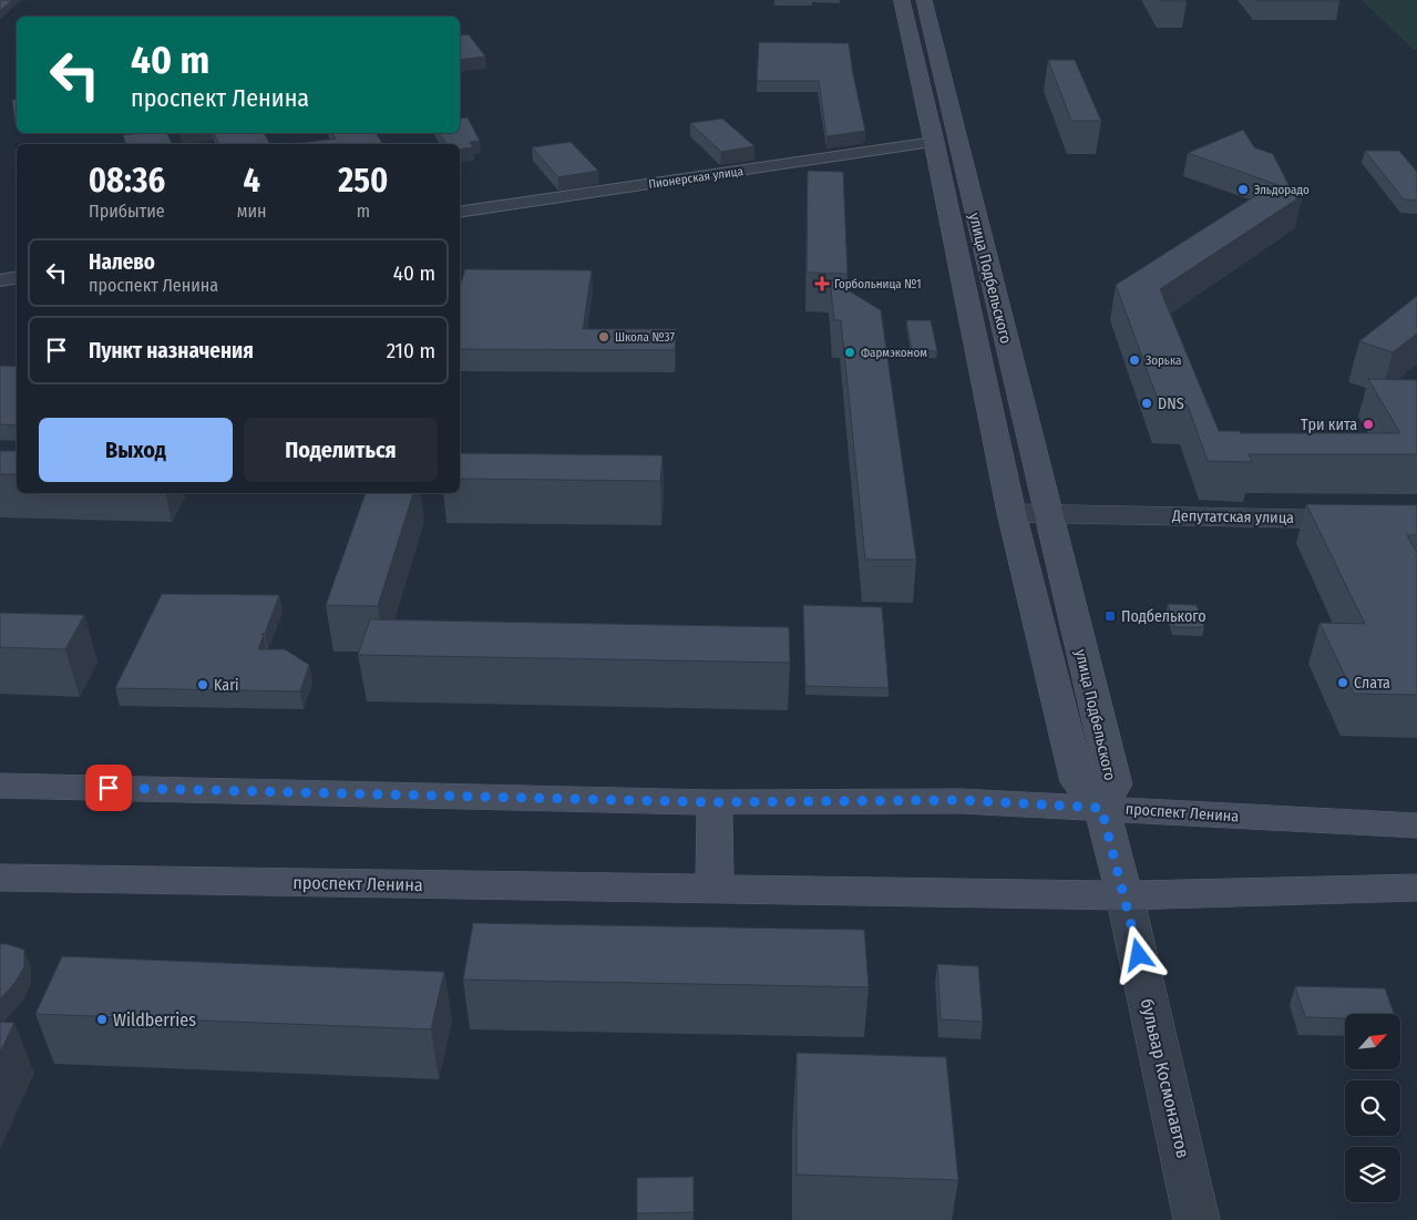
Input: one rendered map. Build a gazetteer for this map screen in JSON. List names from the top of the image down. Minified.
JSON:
{"streets":{"main road":["улица Подбельского","проспект Ленина","бульвар Космонавтов"],"street":["Пионерская улица","Депутатская улица"]},"crossings":[["Пионерская улица","улица Подбельского"],["улица Подбельского","Депутатская улица"],["улица Подбельского","проспект Ленина"],["улица Подбельского","бульвар Космонавтов"],["проспект Ленина","бульвар Космонавтов"]],"places":{"other":["Эльдорадо","Школа №37","Фармэконом","Зорька","DNS","Три кита","Слата","Kari","Wildberries"],"health":["Горбольница №1"],"transit":["Подбелького"]},"north":"top right","page":{"turn":["40 m","проспект Ленина"],"eta":["08:36","Прибытие","4","мин","250","m"],"list":[{"name":"Налево","note":"проспект Ленина","value":"40 m"},{"name":"Пункт назначения","value":"210 m"}],"buttons":["Выход","Поделиться"]}}
